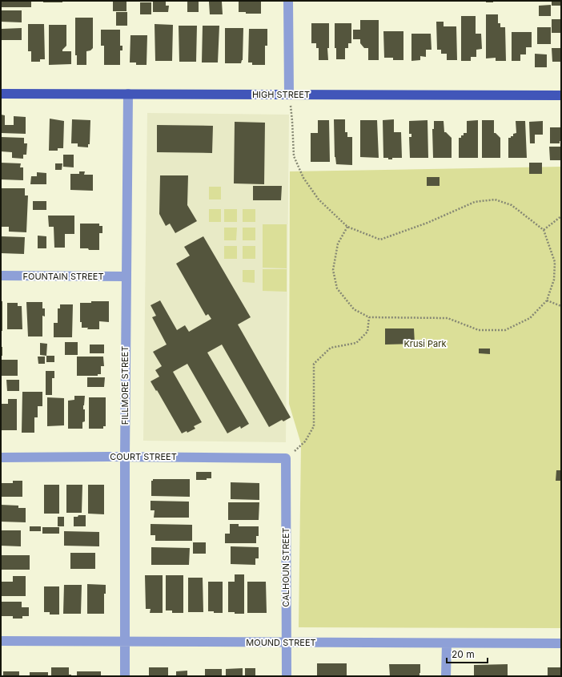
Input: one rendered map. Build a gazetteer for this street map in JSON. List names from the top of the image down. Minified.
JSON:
{"streets":{"main road":["HIGH STREET"],"street":["FOUNTAIN STREET","FILLMORE STREET","COURT STREET","CALHOUN STREET","MOUND STREET"]},"crossings":[["HIGH STREET","FILLMORE STREET"],["FOUNTAIN STREET","FILLMORE STREET"],["FILLMORE STREET","COURT STREET"],["FILLMORE STREET","MOUND STREET"],["COURT STREET","CALHOUN STREET"],["CALHOUN STREET","MOUND STREET"]],"parks":["Krusi Park"],"scale_bar":"20 m"}
